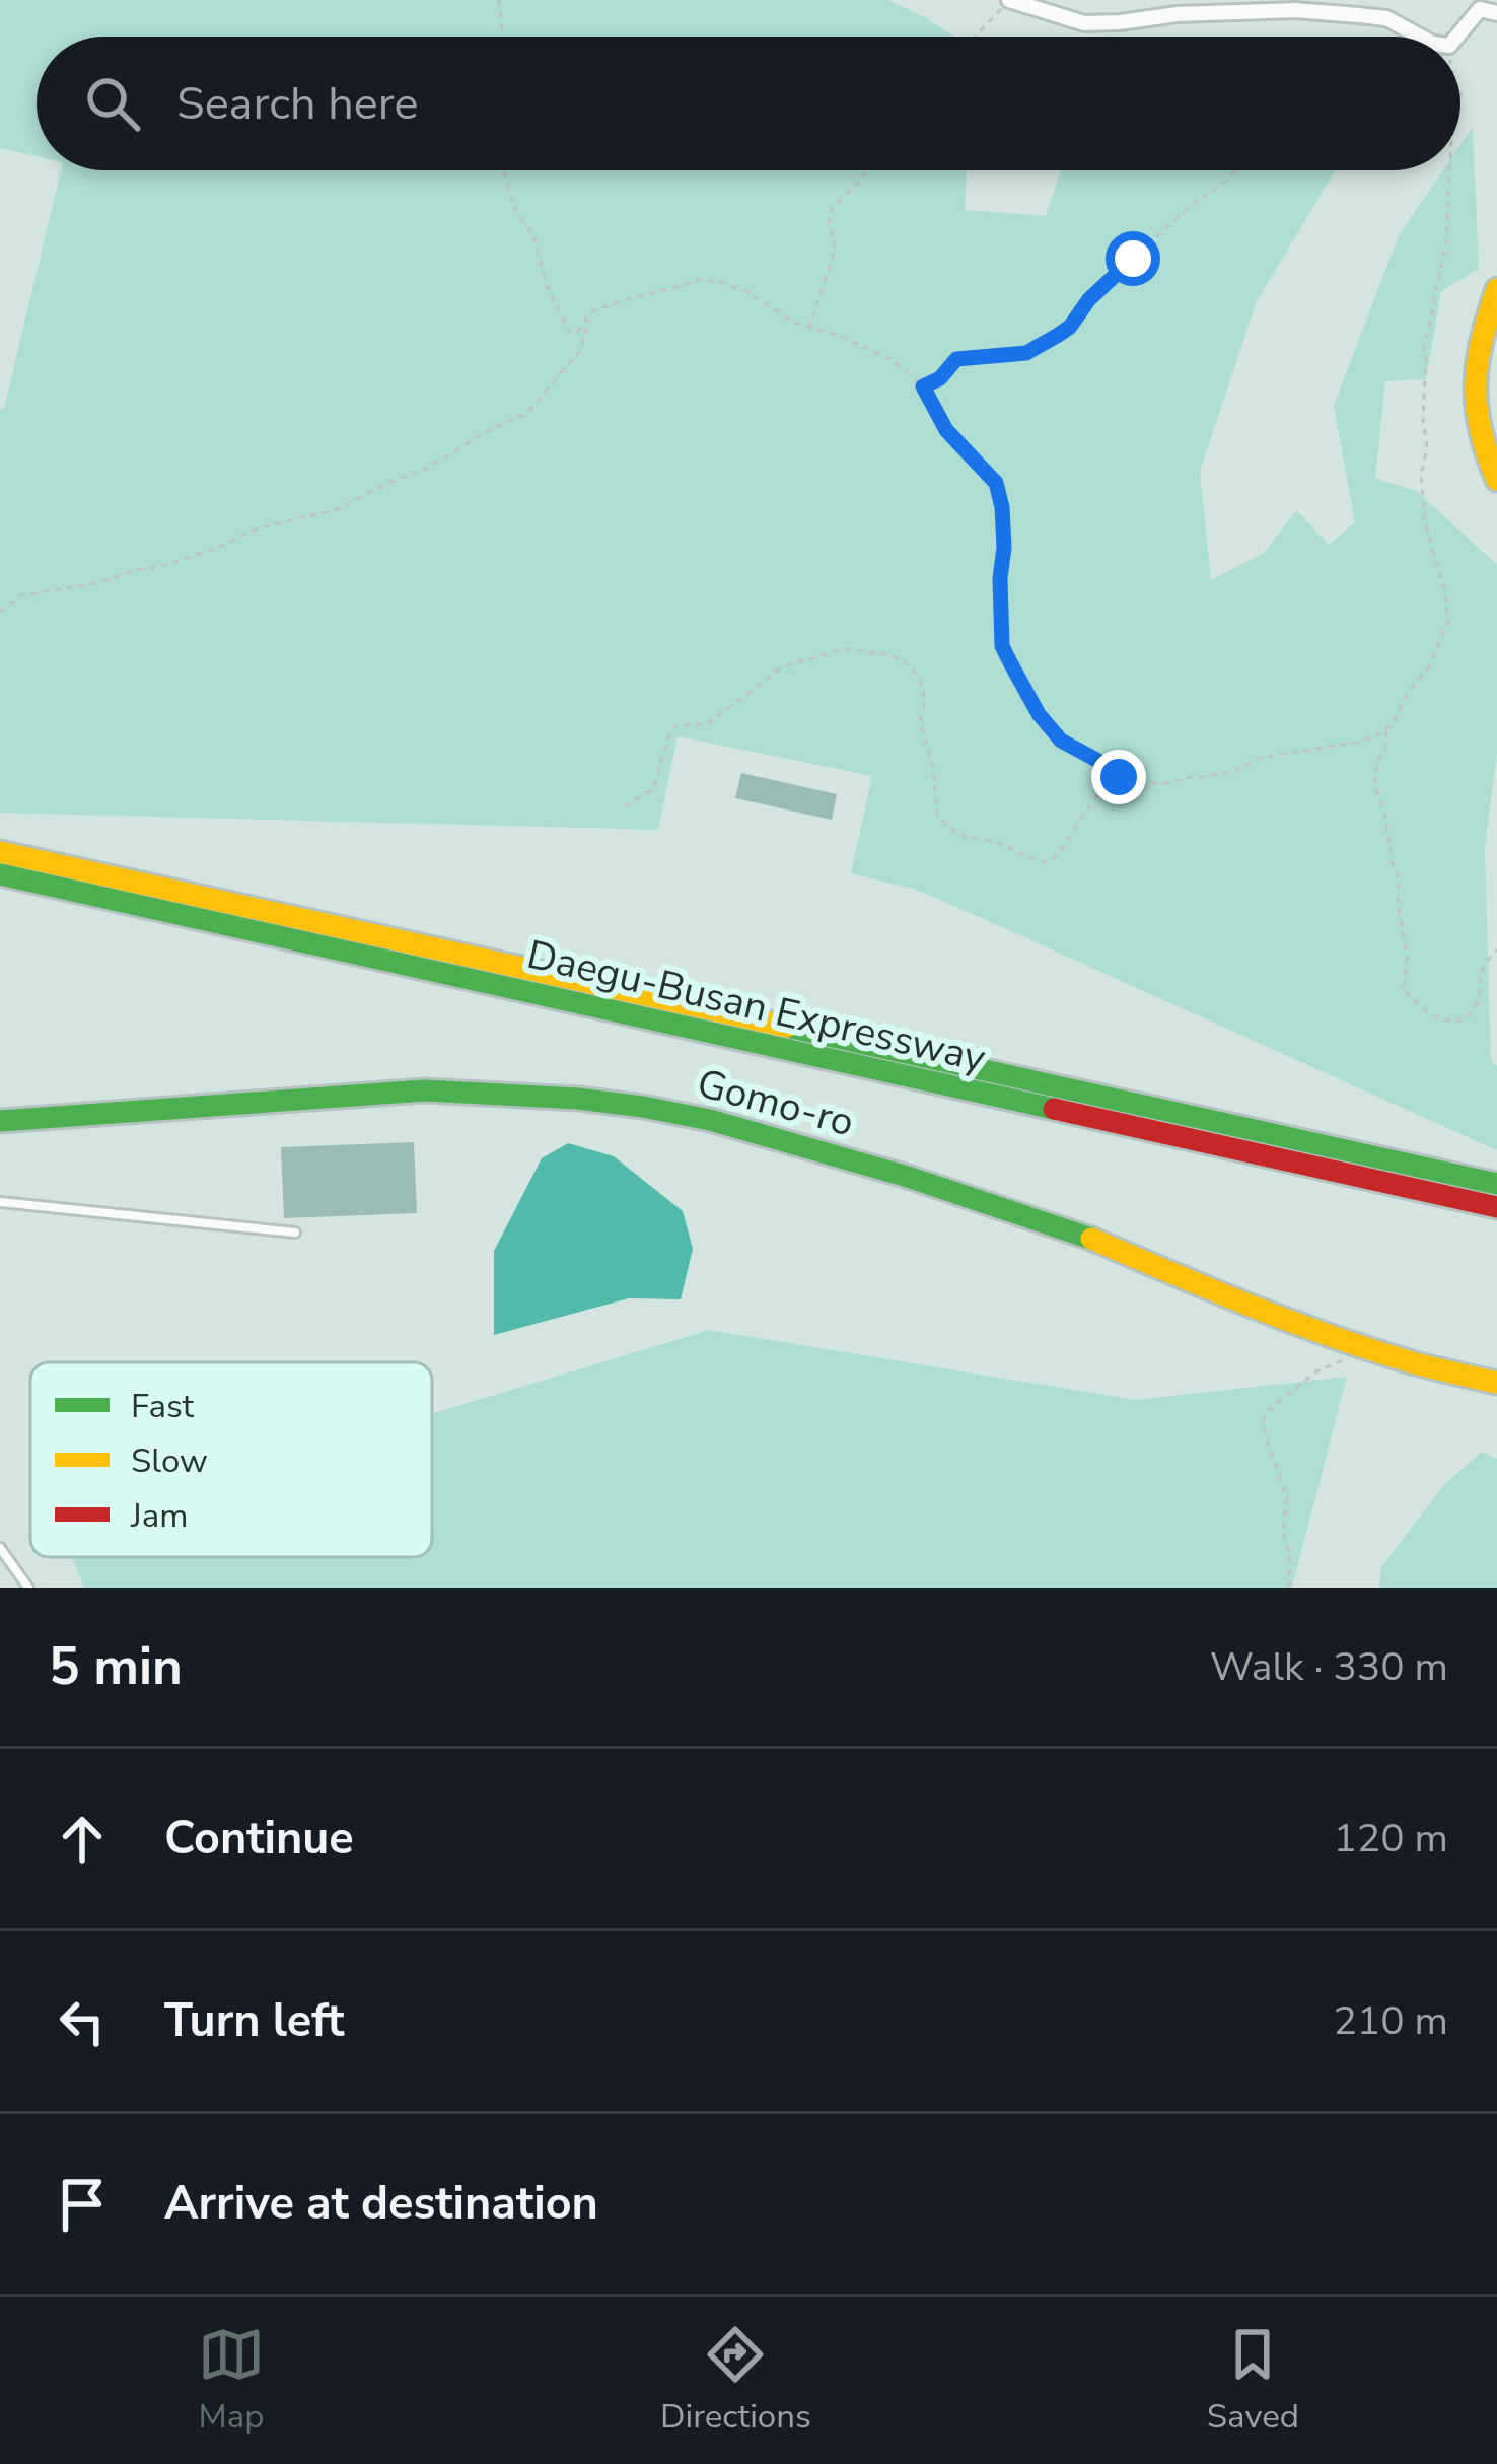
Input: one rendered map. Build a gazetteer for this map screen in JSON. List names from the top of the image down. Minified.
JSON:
{"streets":{"main road":["Daegu-Busan Expressway","Gomo-ro"]},"legend":["Fast","Slow","Jam"],"page":{"search":"Search here","heading":["5 min","Walk · 330 m"],"list":[["Continue","120 m"],["Turn left","210 m"],"Arrive at destination"],"nav":["Map","Directions","Saved"]}}
